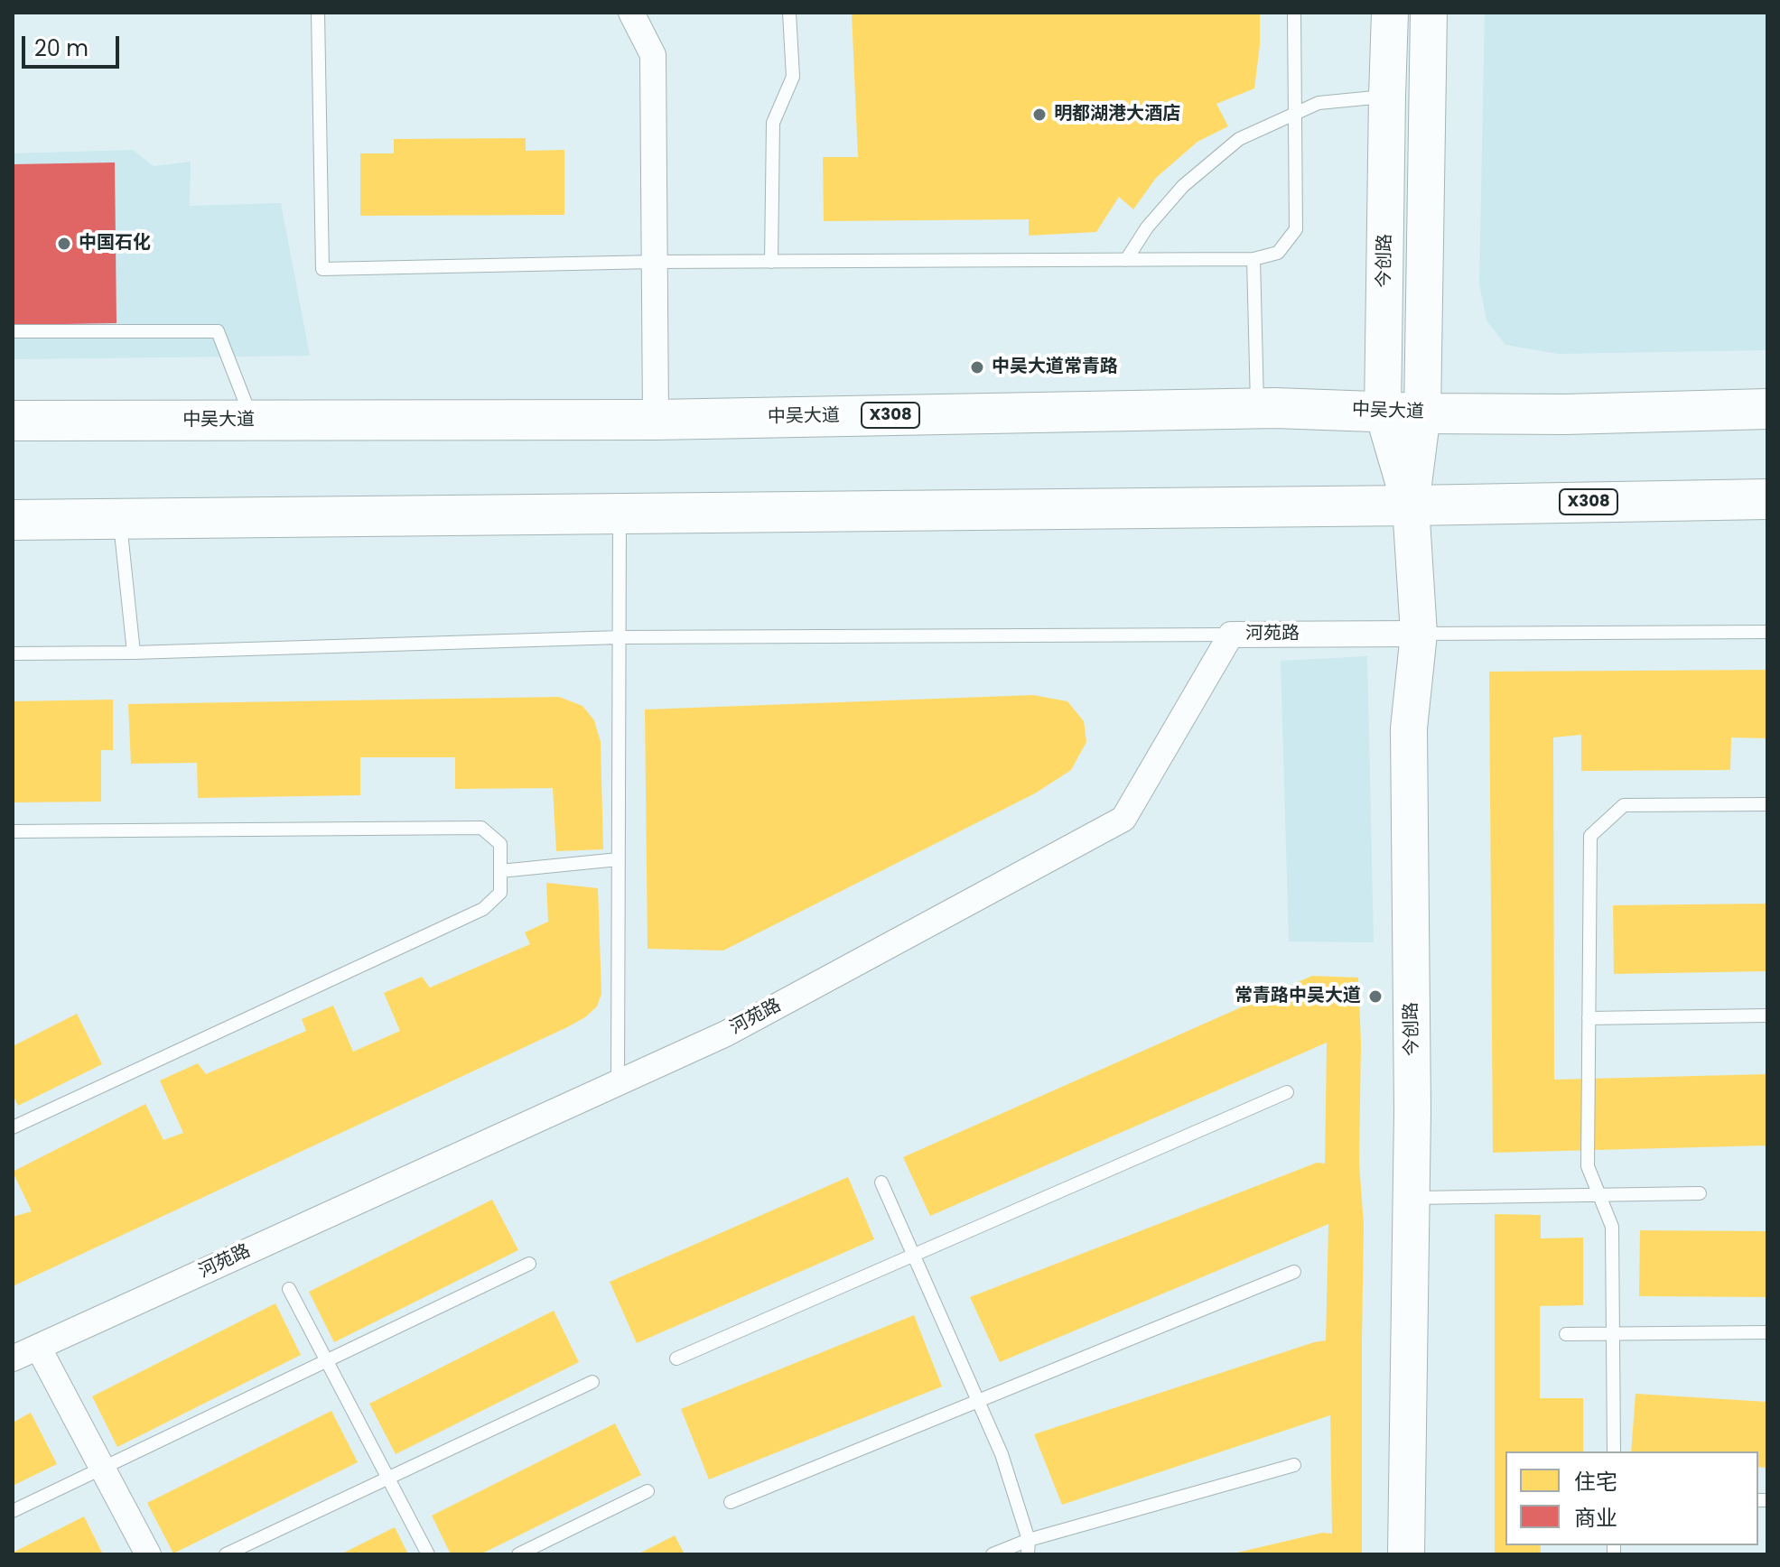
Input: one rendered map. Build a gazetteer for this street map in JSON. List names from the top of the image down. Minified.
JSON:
{"streets":{"main road":["今创路","中吴大道","X308"],"street":["河苑路"]},"crossings":[["今创路","中吴大道"],["今创路","X308"],["今创路","河苑路"]],"places":["明都湖港大酒店","中国石化","中吴大道常青路","常青路中吴大道"],"legend":["住宅","商业"],"scale_bar":"20 m"}
